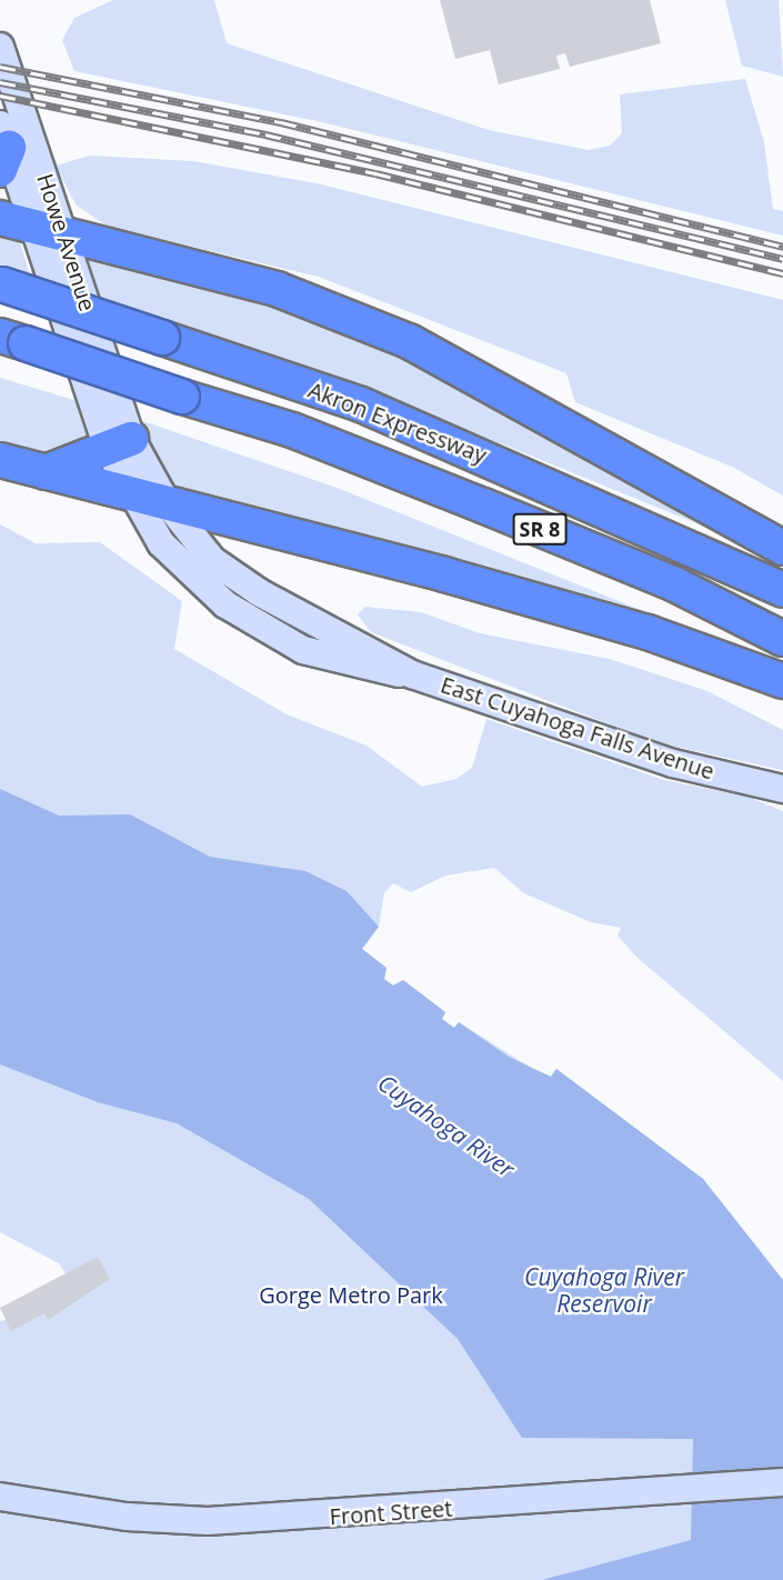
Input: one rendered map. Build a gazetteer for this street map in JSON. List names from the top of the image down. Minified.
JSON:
{"streets":{"highway":["Akron Expressway","SR 8"],"street":["Howe Avenue","East Cuyahoga Falls Avenue","Front Street"]},"crossings":[["Howe Avenue","East Cuyahoga Falls Avenue"]],"water":["Cuyahoga River","Cuyahoga River Reservoir"],"parks":["Gorge Metro Park"]}
